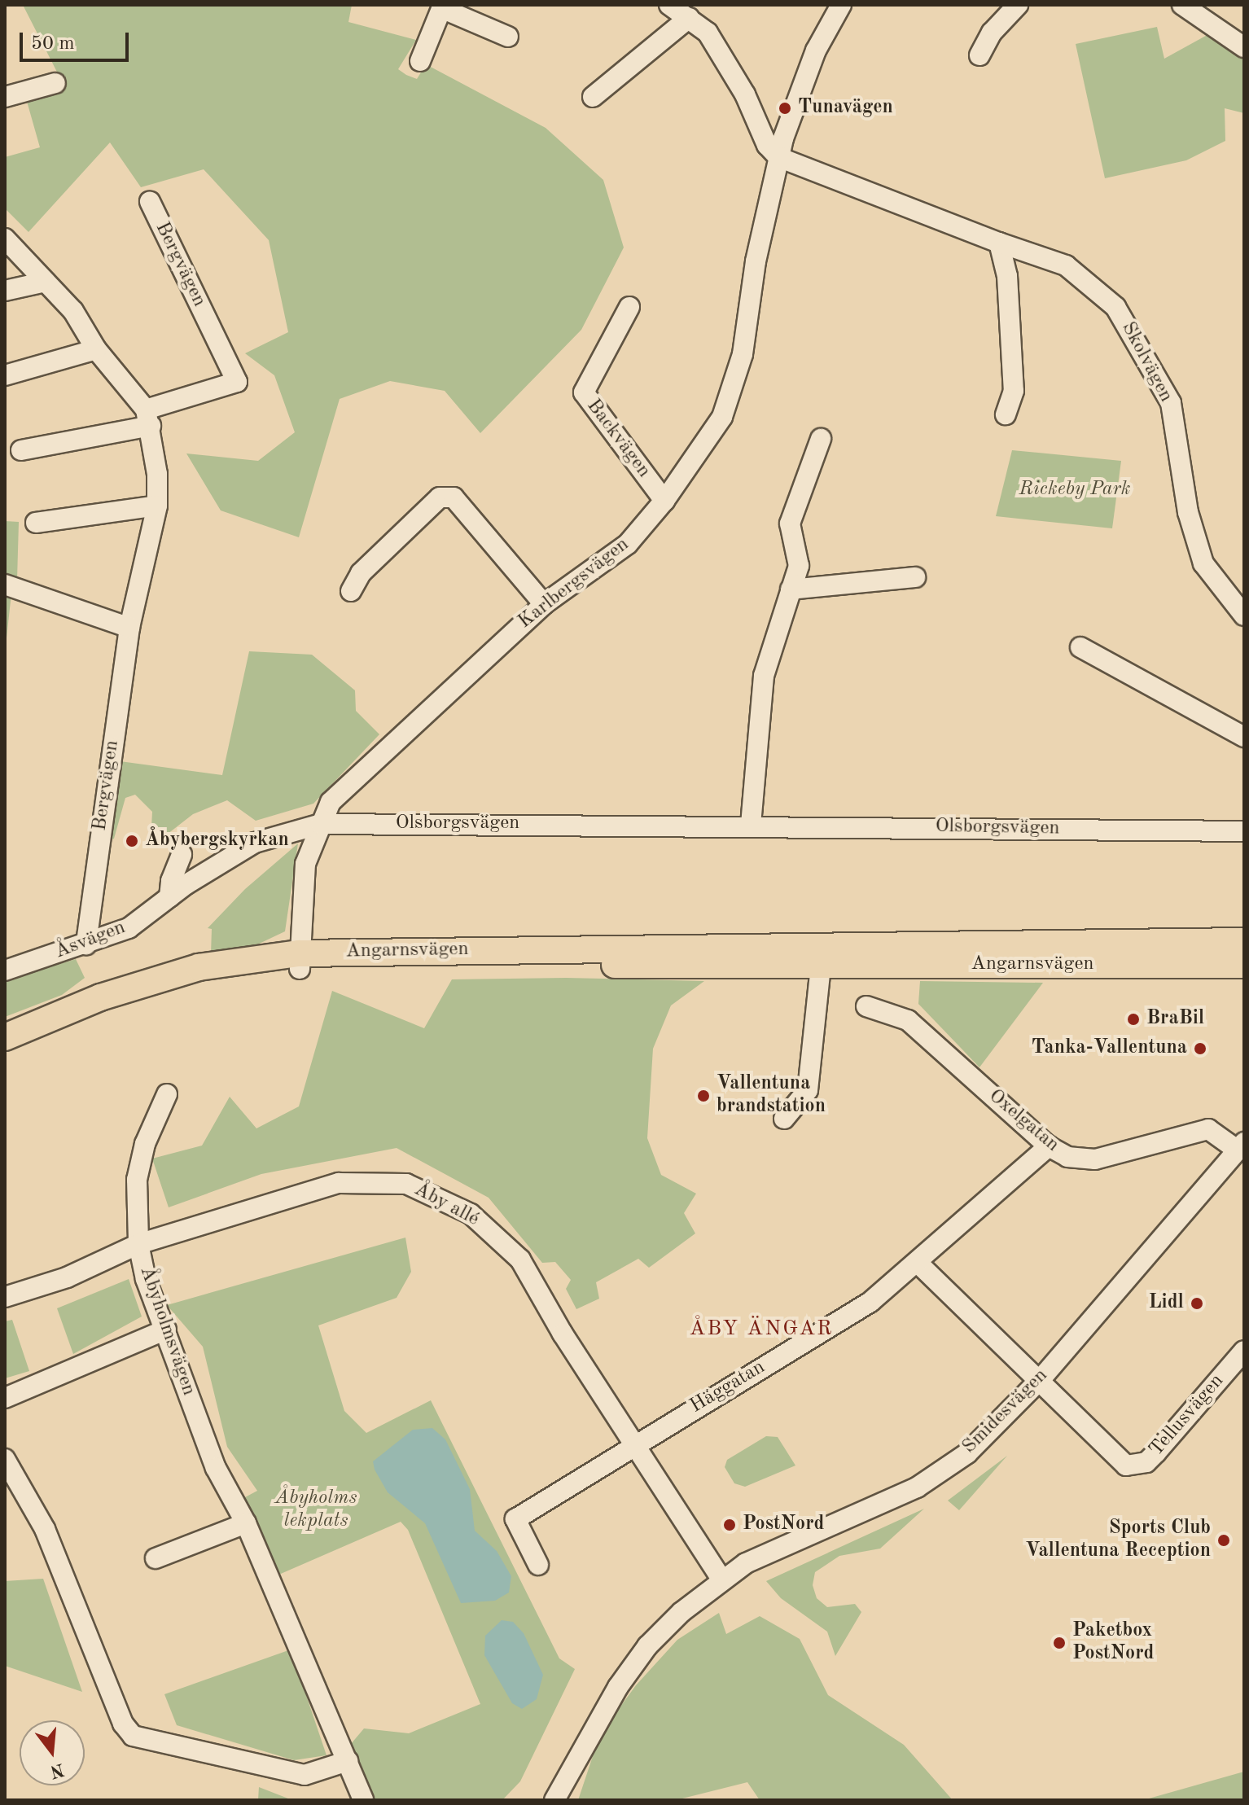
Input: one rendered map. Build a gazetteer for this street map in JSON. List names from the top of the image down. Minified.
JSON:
{"streets":{"main road":["Angarnsvägen"],"street":["Bergvägen","Skolvägen","Backvägen","Karlbergsvägen","Olsborgsvägen","Åsvägen","Oxelgatan","Åby allé","Åbyholmsvägen","Häggatan","Smidesvägen","Tellusvägen"]},"crossings":[["Bergvägen","Åsvägen"],["Skolvägen","Karlbergsvägen"],["Backvägen","Karlbergsvägen"],["Karlbergsvägen","Olsborgsvägen"],["Karlbergsvägen","Åsvägen"],["Karlbergsvägen","Angarnsvägen"],["Olsborgsvägen","Åsvägen"],["Oxelgatan","Häggatan"],["Oxelgatan","Smidesvägen"],["Åby allé","Åbyholmsvägen"],["Åby allé","Häggatan"],["Åby allé","Smidesvägen"],["Smidesvägen","Tellusvägen"]],"districts":["ÅBY ÄNGAR"],"parks":["Rickeby Park","Åbyholms lekplats"],"places":["Tunavägen","Åbybergskyrkan","BraBil","Tanka-Vallentuna","Vallentuna brandstation","Lidl","PostNord","Sports Club Vallentuna Reception","Paketbox PostNord"],"scale_bar":"50 m","north":"bottom"}
